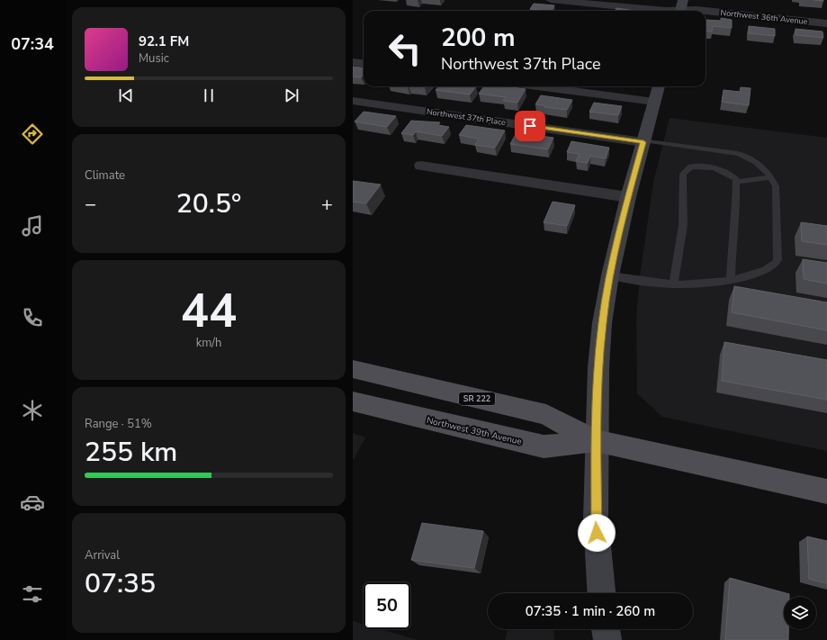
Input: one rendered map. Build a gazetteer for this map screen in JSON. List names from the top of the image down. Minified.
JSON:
{"streets":{"main road":["SR 222","Northwest 39th Avenue"],"street":["Northwest 36th Avenue","Northwest 37th Place"]},"page":{"tabs":"07:34","turn":["200 m","Northwest 37th Place"],"song":["92.1 FM","Music"],"tile":["Climate",["44","km/h"],["Range · 51%","255 km"],["Arrival","07:35"]],"heat":["−","20.5°","+"],"limit":"50","trip":"07:35 · 1 min · 260 m"}}
